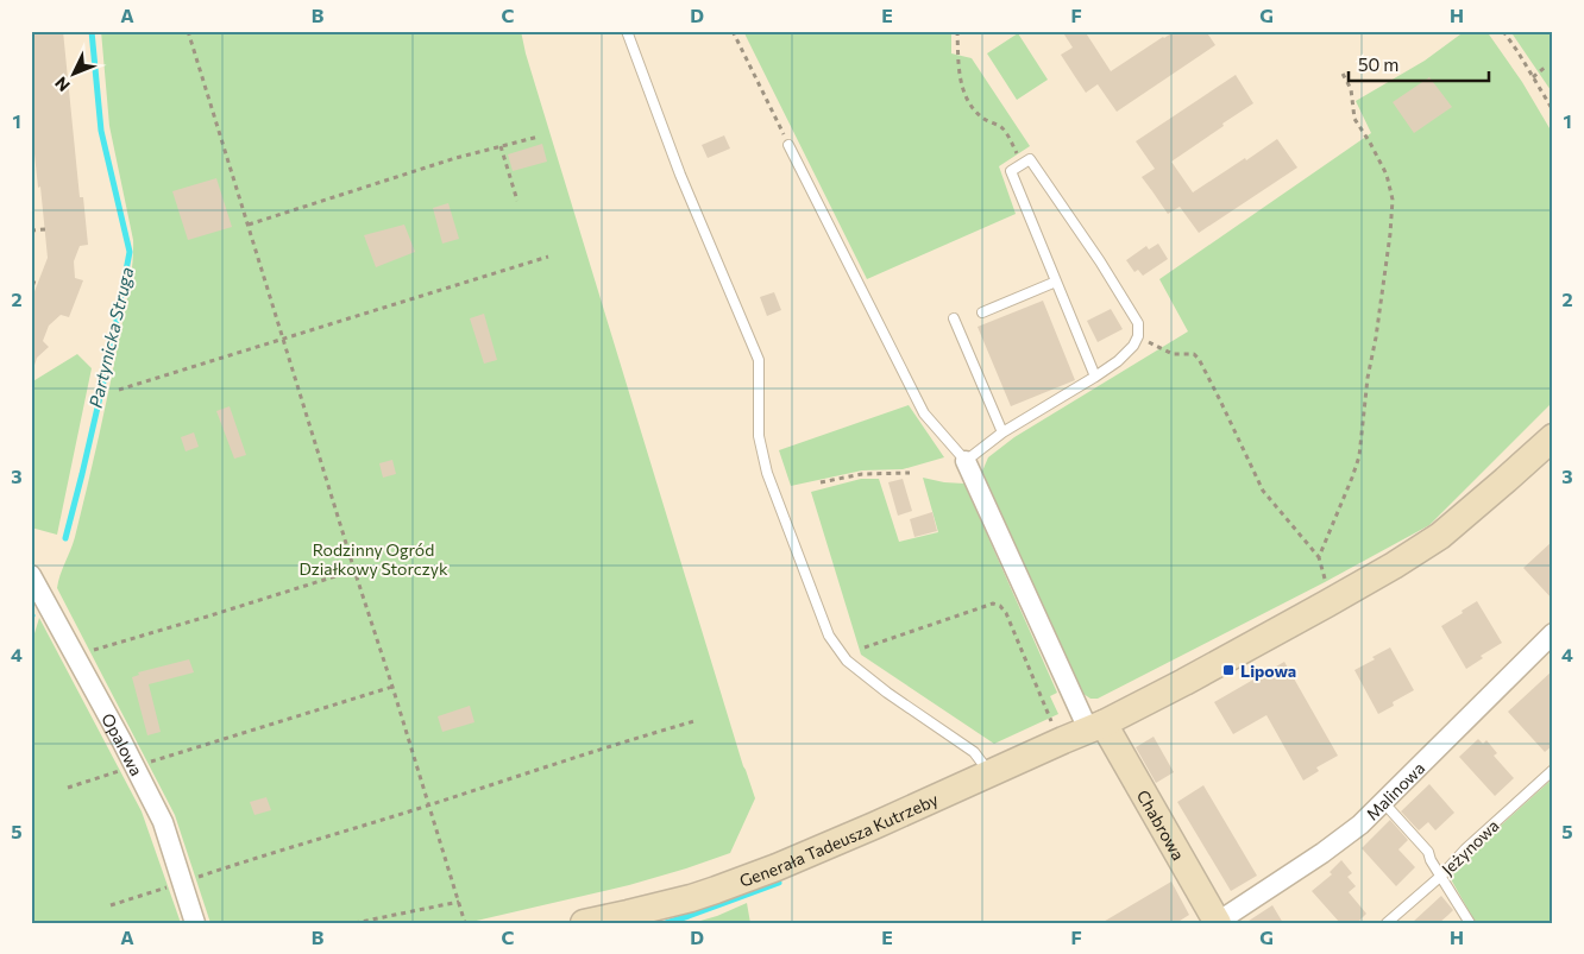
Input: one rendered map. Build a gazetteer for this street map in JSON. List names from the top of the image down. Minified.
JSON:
{"streets":{"street":["Opalowa","Malinowa","Chabrowa","Generała Tadeusza Kutrzeby"],"lane":["Jeżynowa"]},"crossings":[["Malinowa","Chabrowa"],["Chabrowa","Generała Tadeusza Kutrzeby"]],"water":["Partynicka Struga"],"parks":["Rodzinny Ogród Działkowy Storczyk"],"places":{"transit":["Lipowa"]},"scale_bar":"50 m","north":"bottom left","grid":{"columns":["A","B","C","D","E","F","G","H"],"rows":["1","2","3","4","5"]}}
